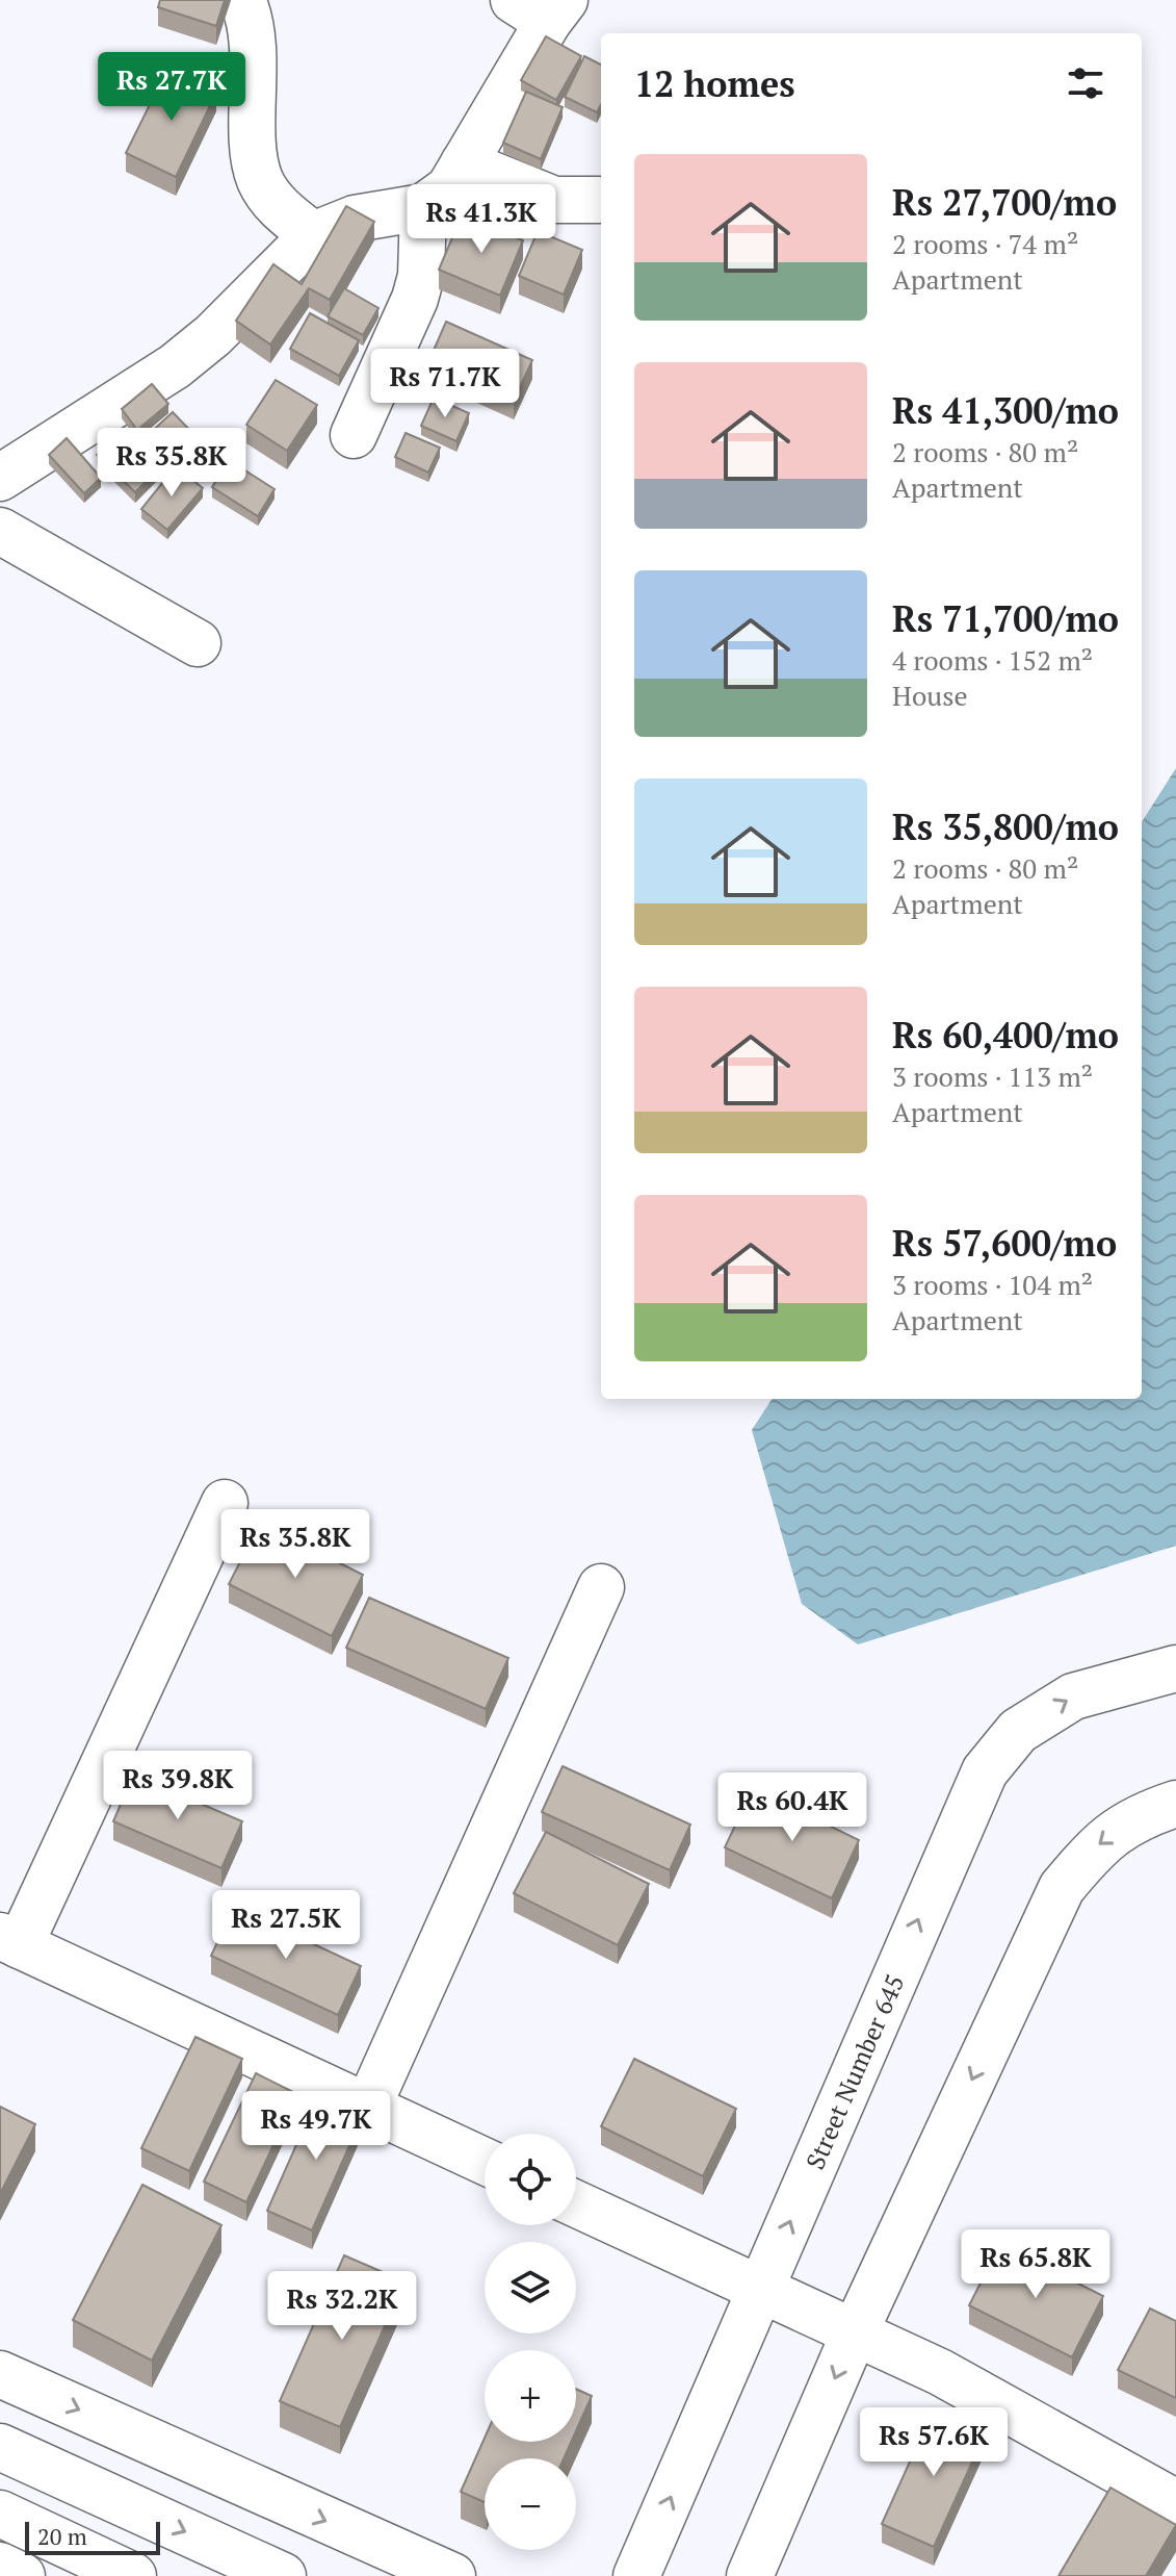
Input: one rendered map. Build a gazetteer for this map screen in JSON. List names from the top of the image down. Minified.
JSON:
{"streets":{"street":["Street Number 645"]},"scale_bar":"20 m","page":{"heading":"12 homes","price":["Rs 27.7K","Rs 41.3K","Rs 71.7K","Rs 35.8K","Rs 35.8K","Rs 39.8K","Rs 60.4K","Rs 27.5K","Rs 49.7K","Rs 65.8K","Rs 32.2K","Rs 57.6K"],"list":[{"name":"Rs 27,700/mo","note":"2 rooms · 74 m² · Apartment"},{"name":"Rs 41,300/mo","note":"2 rooms · 80 m² · Apartment"},{"name":"Rs 71,700/mo","note":"4 rooms · 152 m² · House"},{"name":"Rs 35,800/mo","note":"2 rooms · 80 m² · Apartment"},{"name":"Rs 60,400/mo","note":"3 rooms · 113 m² · Apartment"},{"name":"Rs 57,600/mo","note":"3 rooms · 104 m² · Apartment"}],"map_buttons":["+","−"],"scale":"20 m"}}
